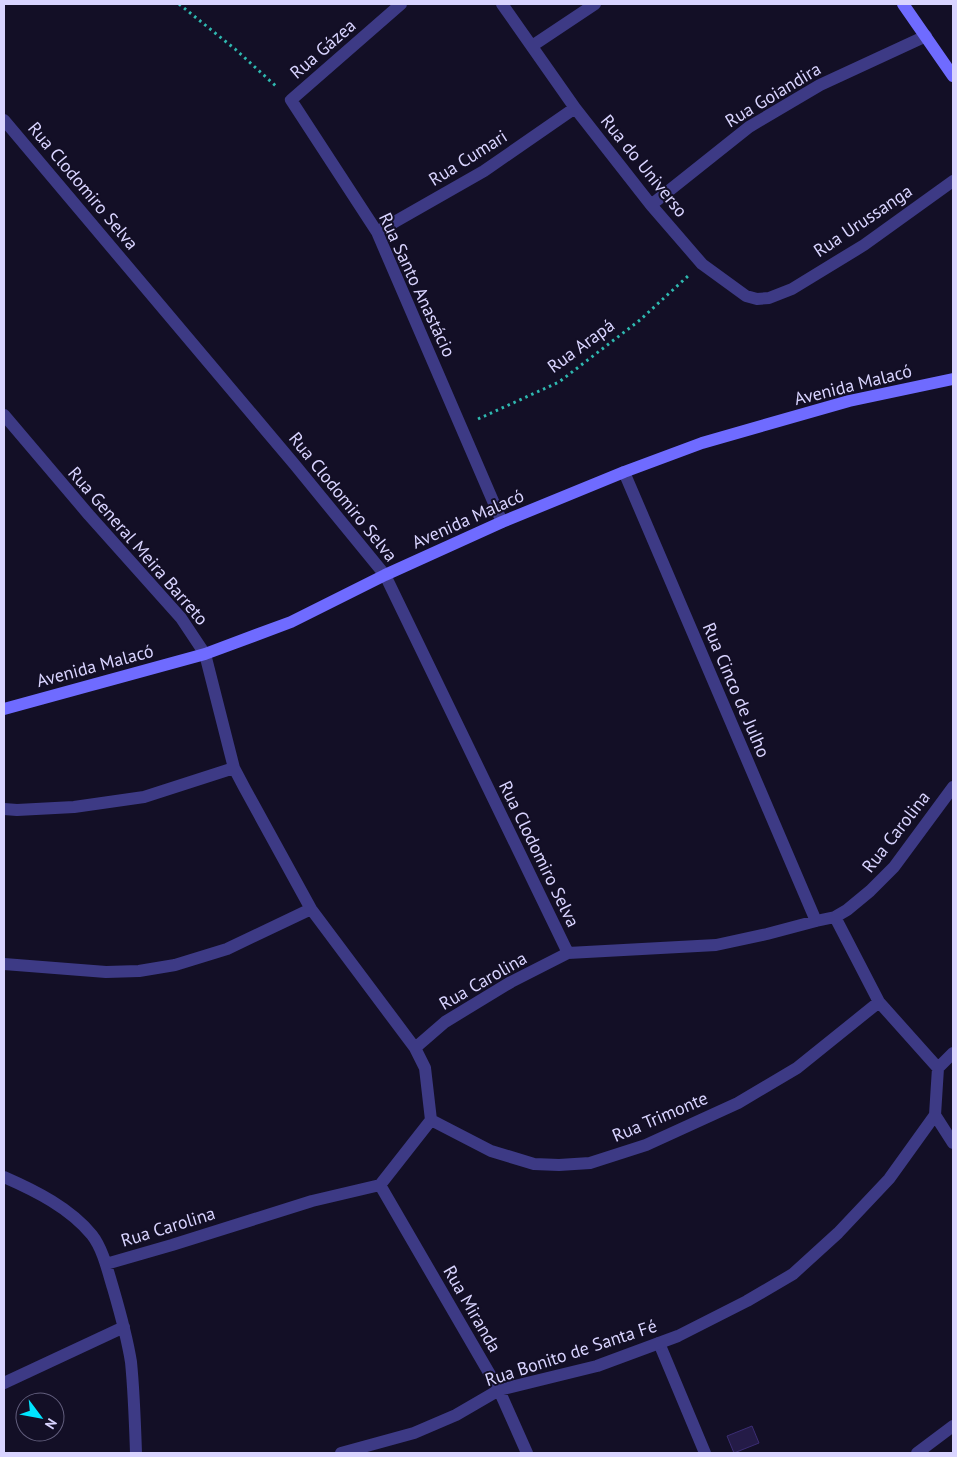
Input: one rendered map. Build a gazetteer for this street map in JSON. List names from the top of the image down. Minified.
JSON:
{"streets":{"street":["Rua Gázea","Rua Goiandira","Rua Cumari","Rua do Universo","Rua Clodomiro Selva","Rua Urussanga","Rua Santo Anastácio","Avenida Malacó","Rua General Meira Barreto","Rua Cinco de Julho","Rua Carolina","Rua Trimonte","Rua Miranda","Rua Bonito de Santa Fé"],"path":["Rua Arapá"]},"crossings":[["Rua Gázea","Rua Santo Anastácio"],["Rua Goiandira","Rua do Universo"],["Rua Cumari","Rua do Universo"],["Rua Cumari","Rua Santo Anastácio"],["Rua do Universo","Rua Urussanga"],["Rua do Universo","Rua Arapá"],["Rua Clodomiro Selva","Avenida Malacó"],["Rua Clodomiro Selva","Rua Carolina"],["Rua Santo Anastácio","Rua Arapá"],["Rua Santo Anastácio","Avenida Malacó"],["Avenida Malacó","Rua General Meira Barreto"],["Avenida Malacó","Rua Cinco de Julho"],["Rua General Meira Barreto","Rua Carolina"],["Rua Cinco de Julho","Rua Carolina"],["Rua Carolina","Rua Miranda"],["Rua Miranda","Rua Bonito de Santa Fé"]],"north":"bottom right"}
